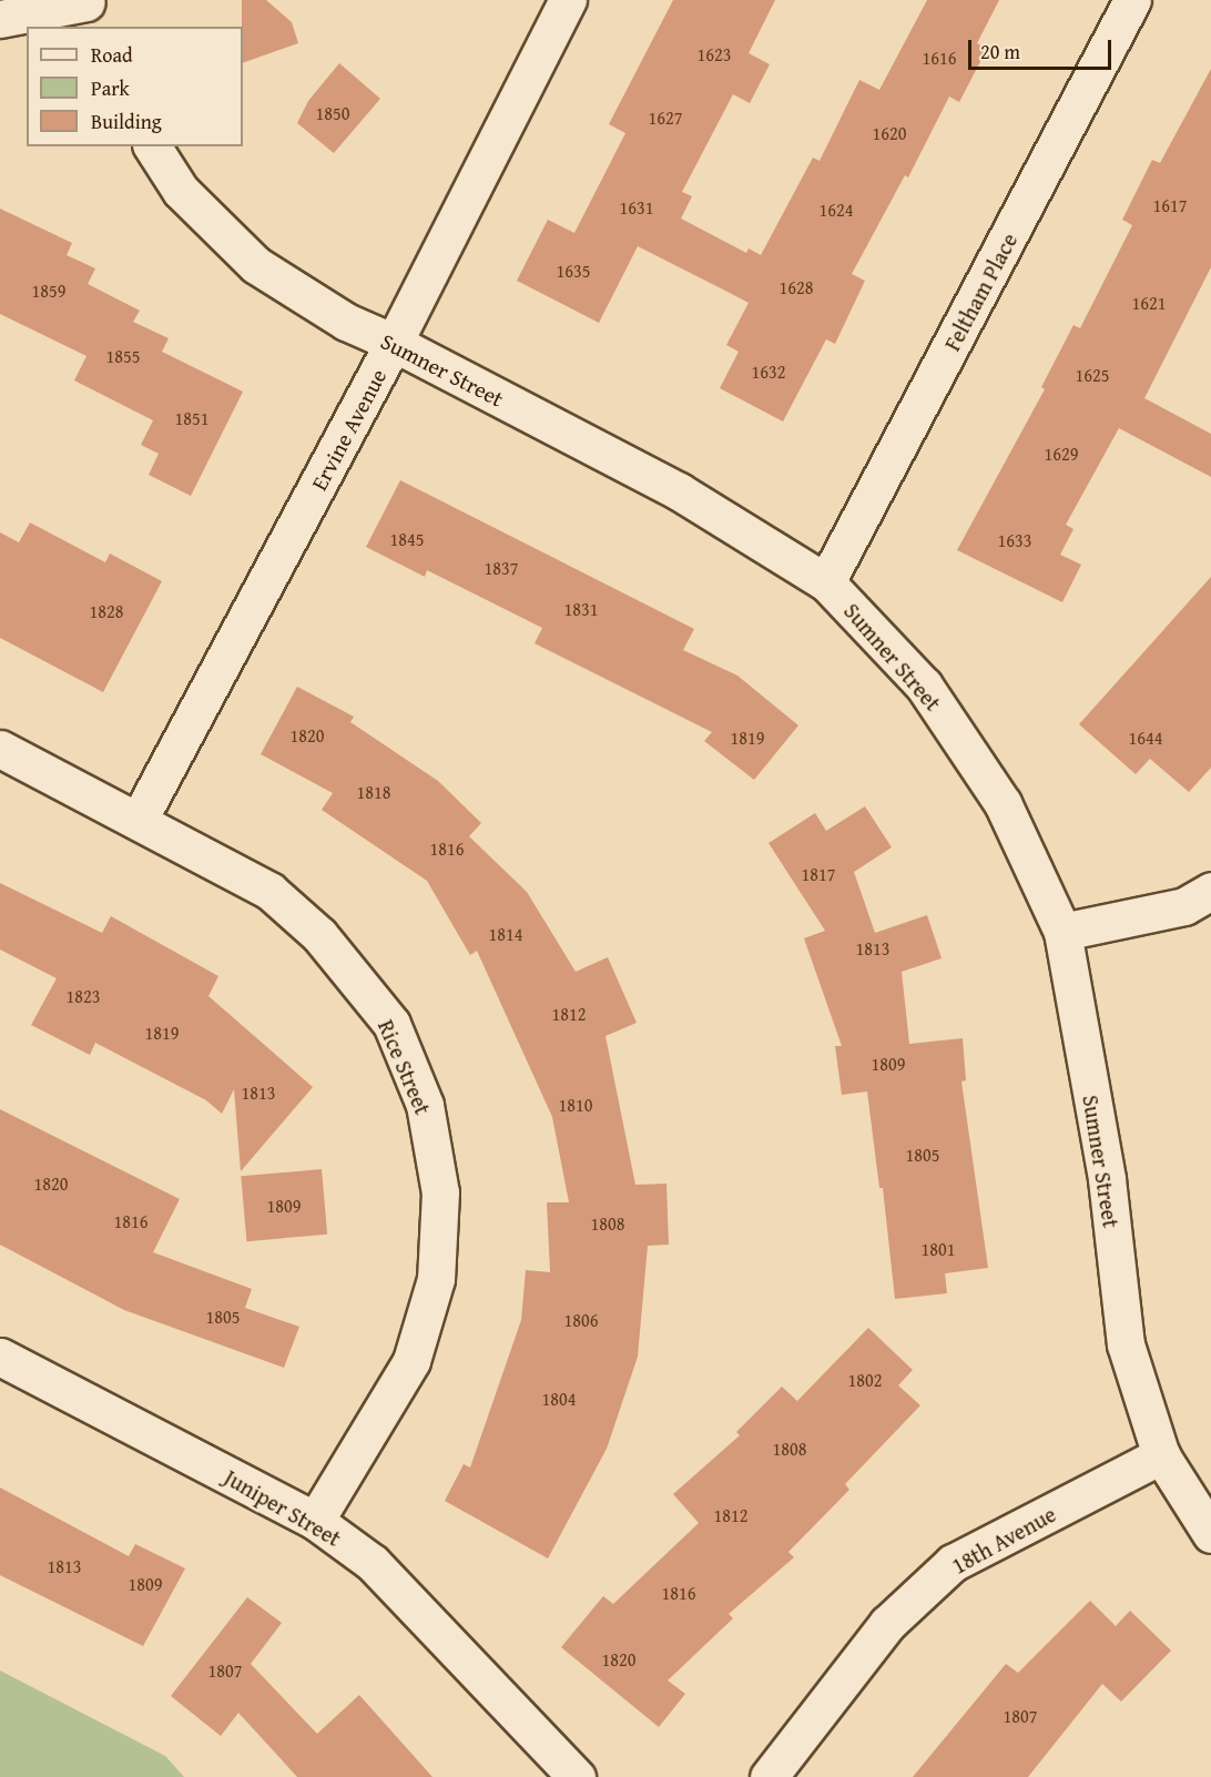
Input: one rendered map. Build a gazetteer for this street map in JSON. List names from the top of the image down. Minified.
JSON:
{"streets":{"street":["Feltham Place","Sumner Street","Ervine Avenue","Rice Street","Juniper Street","18th Avenue"]},"crossings":[["Feltham Place","Sumner Street"],["Sumner Street","Ervine Avenue"],["Sumner Street","18th Avenue"],["Ervine Avenue","Rice Street"],["Rice Street","Juniper Street"]],"house_numbers":["1623","1616","1850","1627","1620","1617","1631","1624","1635","1628","1859","1621","1855","1632","1625","1851","1629","1845","1633","1837","1831","1828","1820","1819","1644","1818","1816","1817","1814","1813","1823","1812","1819","1809","1813","1810","1805","1820","1809","1816","1808","1801","1805","1806","1802","1804","1808","1812","1813","1809","1816","1820","1807","1807"],"legend":["Road","Park","Building"],"scale_bar":"20 m"}
